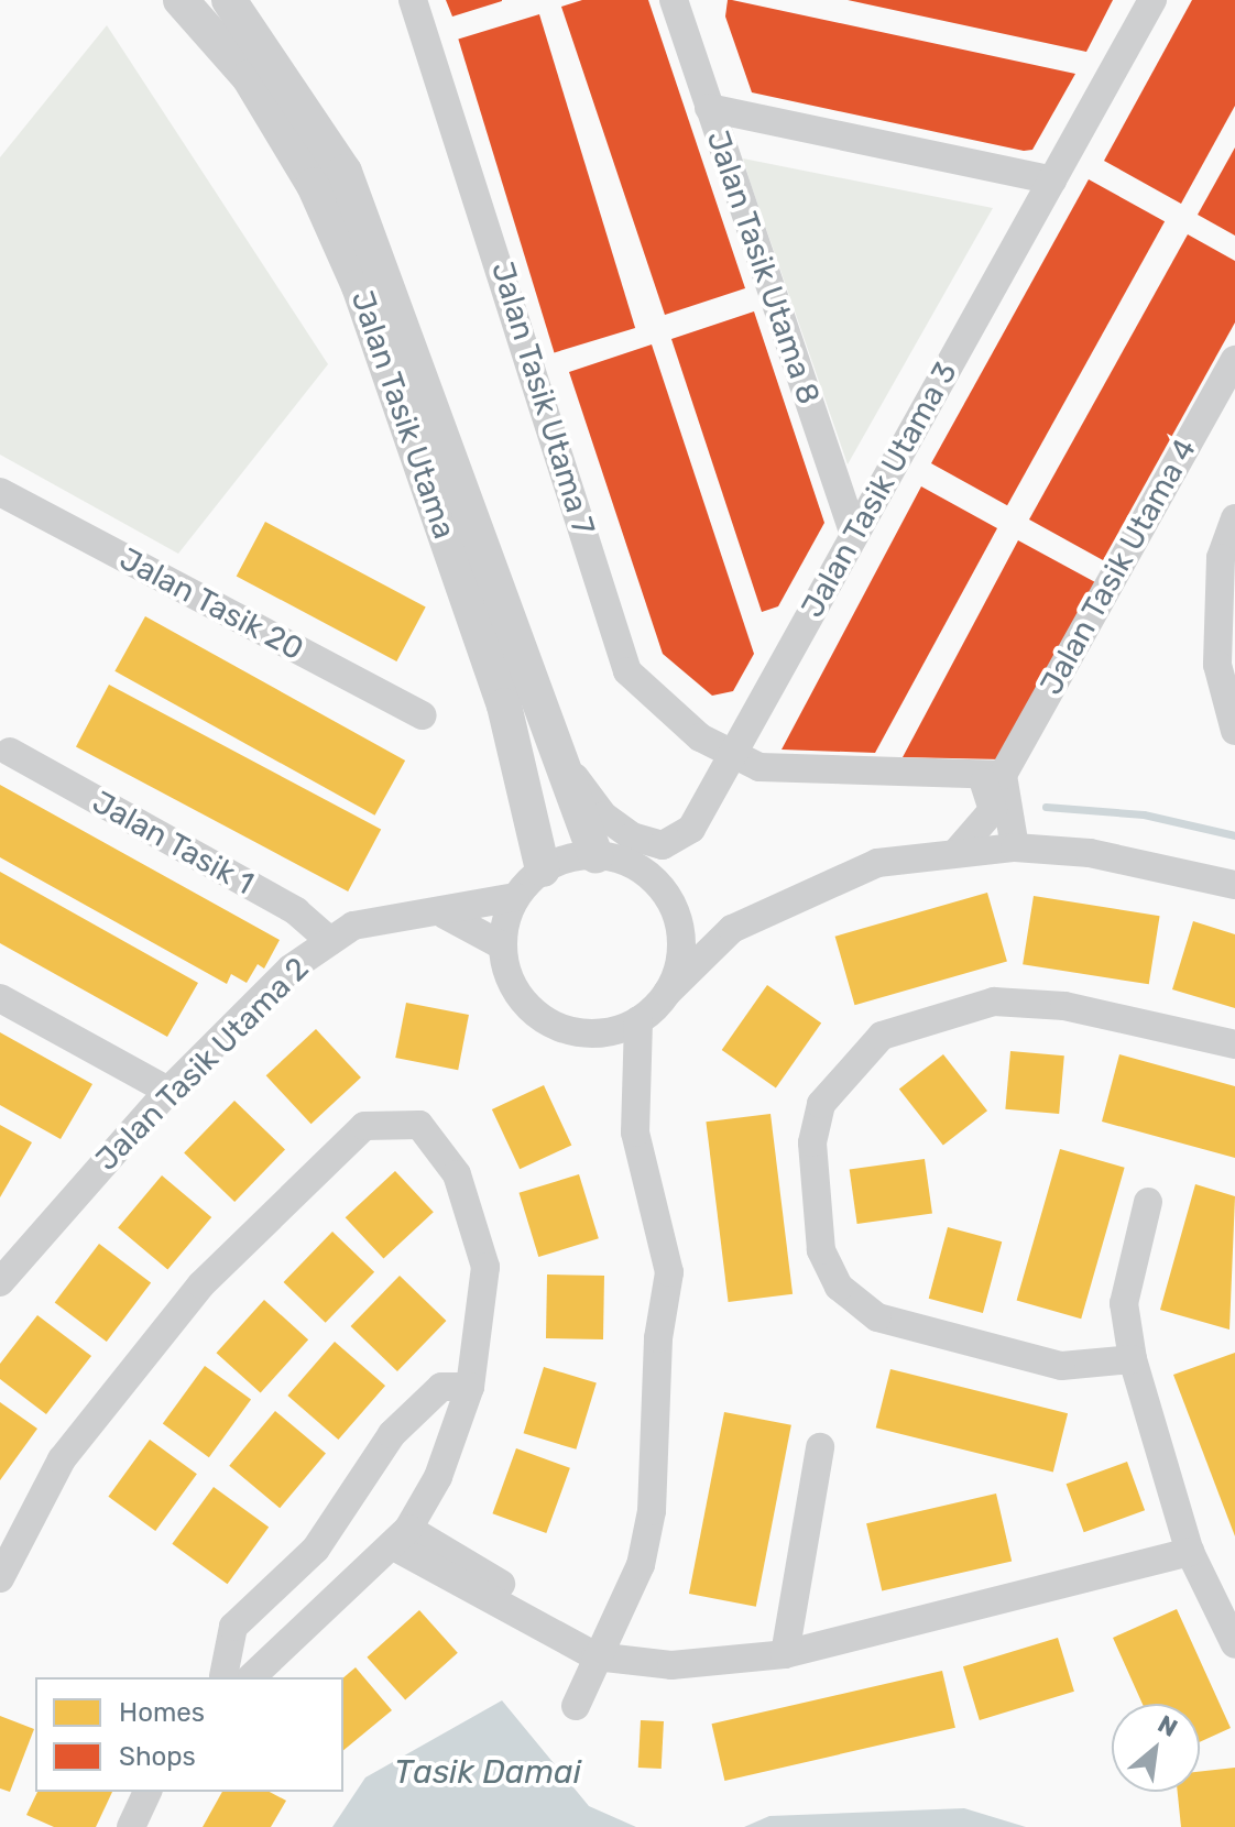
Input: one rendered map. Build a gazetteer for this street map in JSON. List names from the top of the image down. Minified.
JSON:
{"streets":{"street":["Jalan Tasik Utama 8","Jalan Tasik Utama 7","Jalan Tasik Utama","Jalan Tasik Utama 3","Jalan Tasik Utama 4","Jalan Tasik 20","Jalan Tasik 1","Jalan Tasik Utama 2"]},"crossings":[["Jalan Tasik Utama 8","Jalan Tasik Utama 3"],["Jalan Tasik Utama 7","Jalan Tasik Utama 3"],["Jalan Tasik Utama","Jalan Tasik Utama 3"],["Jalan Tasik Utama","Jalan Tasik Utama 2"],["Jalan Tasik 1","Jalan Tasik Utama 2"]],"water":["Tasik Damai"],"legend":["Homes","Shops"],"north":"top right"}
